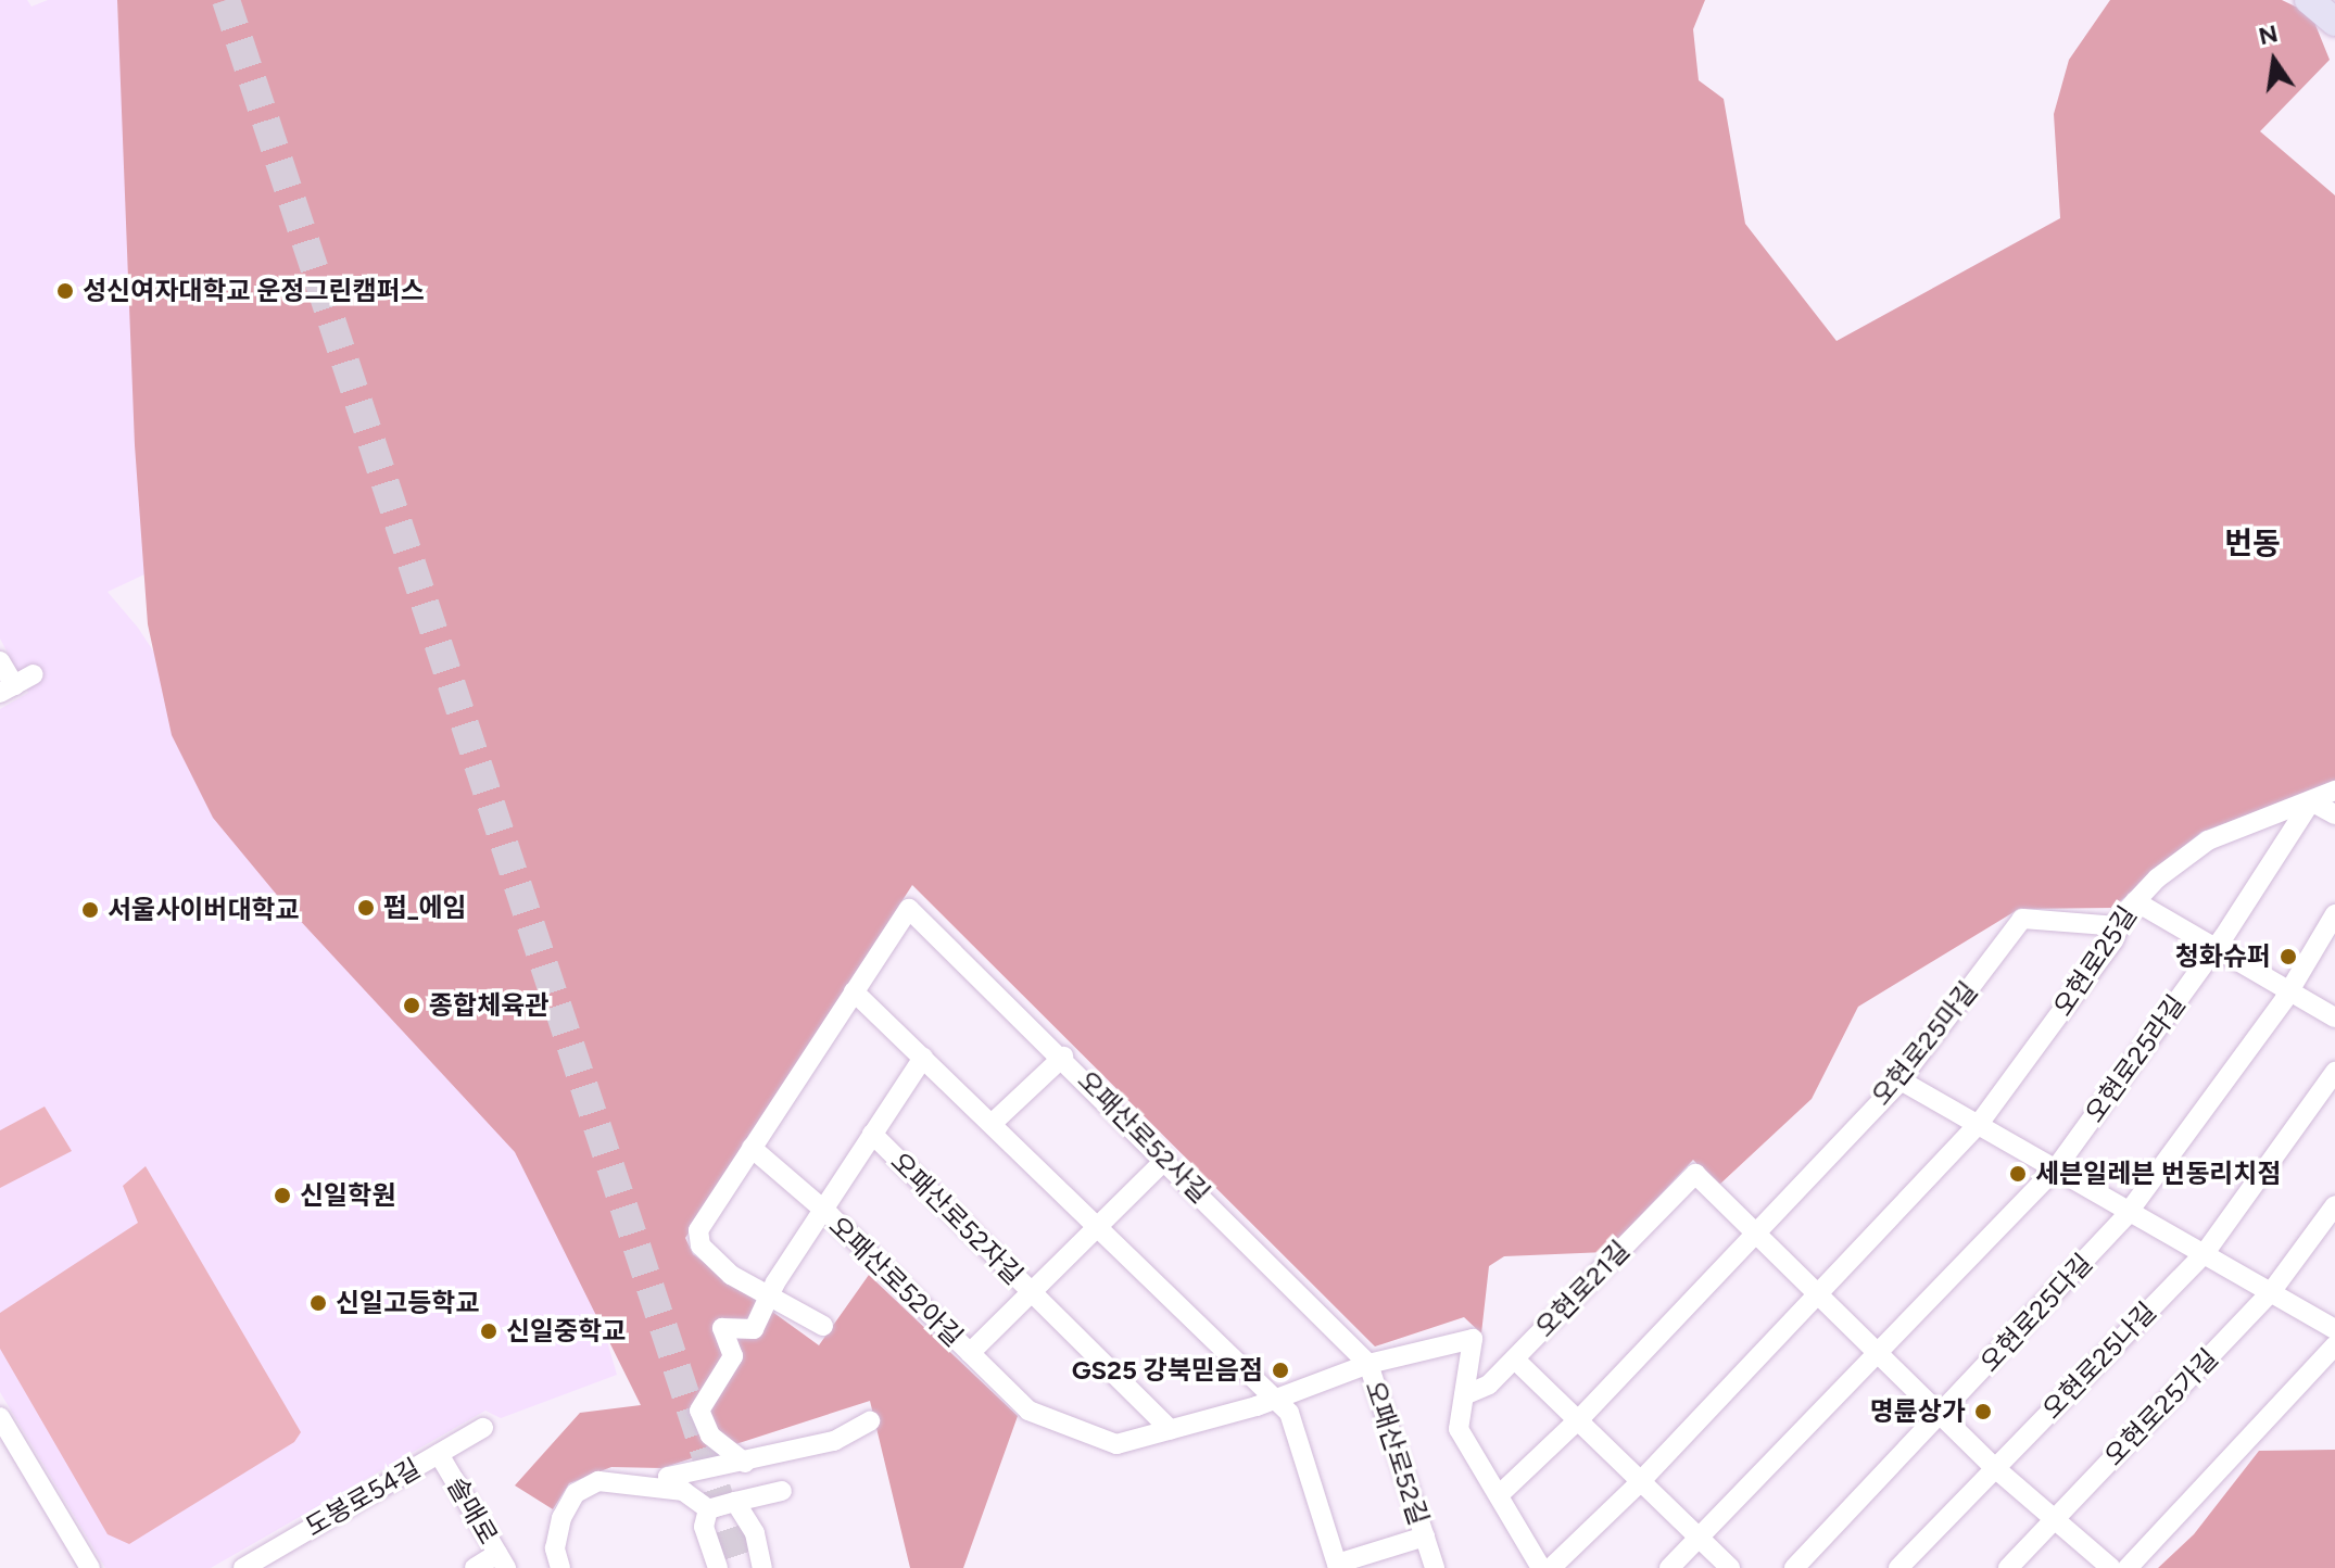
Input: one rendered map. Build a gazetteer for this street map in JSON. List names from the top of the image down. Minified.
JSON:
{"streets":{"street":["오현로25길","오현로25마길","오현로25라길","오패산로52사길","오패산로52자길","오패산로52아길","오현로21길","오현로25다길","오현로25나길","오현로25가길","오패산로52길","도봉로54길","솔매로"]},"crossings":[["오현로25길","오현로25마길"],["오현로25길","오현로25라길"],["오현로25마길","오현로21길"],["오패산로52사길","오패산로52아길"],["오패산로52사길","오패산로52길"],["오패산로52자길","오패산로52아길"],["오패산로52아길","오패산로52길"],["도봉로54길","솔매로"]],"districts":["번동"],"places":["성신여자대학교 운정그린캠퍼스","펍_에임","서울사이버대학교","청화슈퍼","종합체육관","세븐일레븐 번동리치점","신일학원","신일고등학교","신일중학교","GS25 강북믿음점","명륜상가"],"north":"top"}
